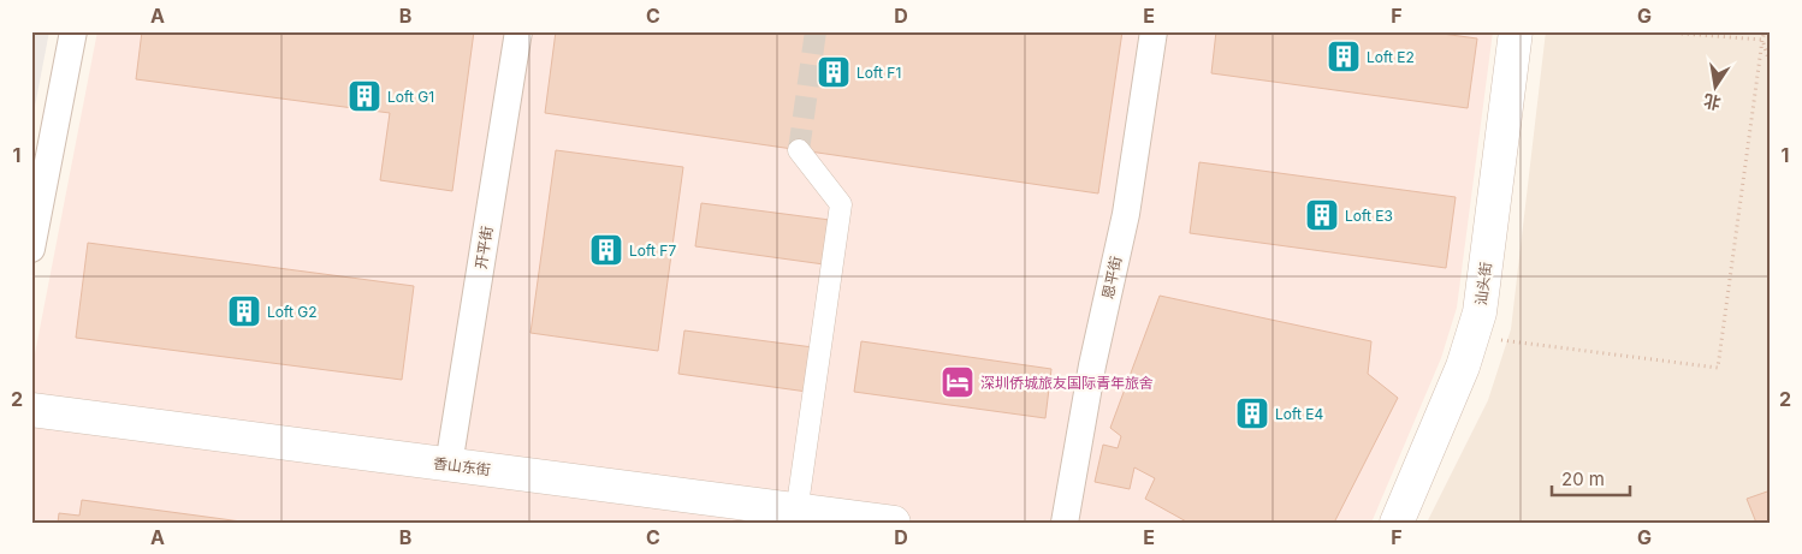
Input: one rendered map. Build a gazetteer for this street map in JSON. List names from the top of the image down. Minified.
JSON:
{"streets":{"street":["开平街","恩平街","汕头街","香山东街"]},"crossings":[["开平街","香山东街"]],"places":{"building":["Loft E2","Loft F1","Loft G1","Loft E3","Loft F7","Loft G2","Loft E4"],"hotel":["深圳侨城旅友国际青年旅舍"]},"scale_bar":"20 m","north":"bottom","grid":{"columns":["A","B","C","D","E","F","G"],"rows":["1","2"]}}
